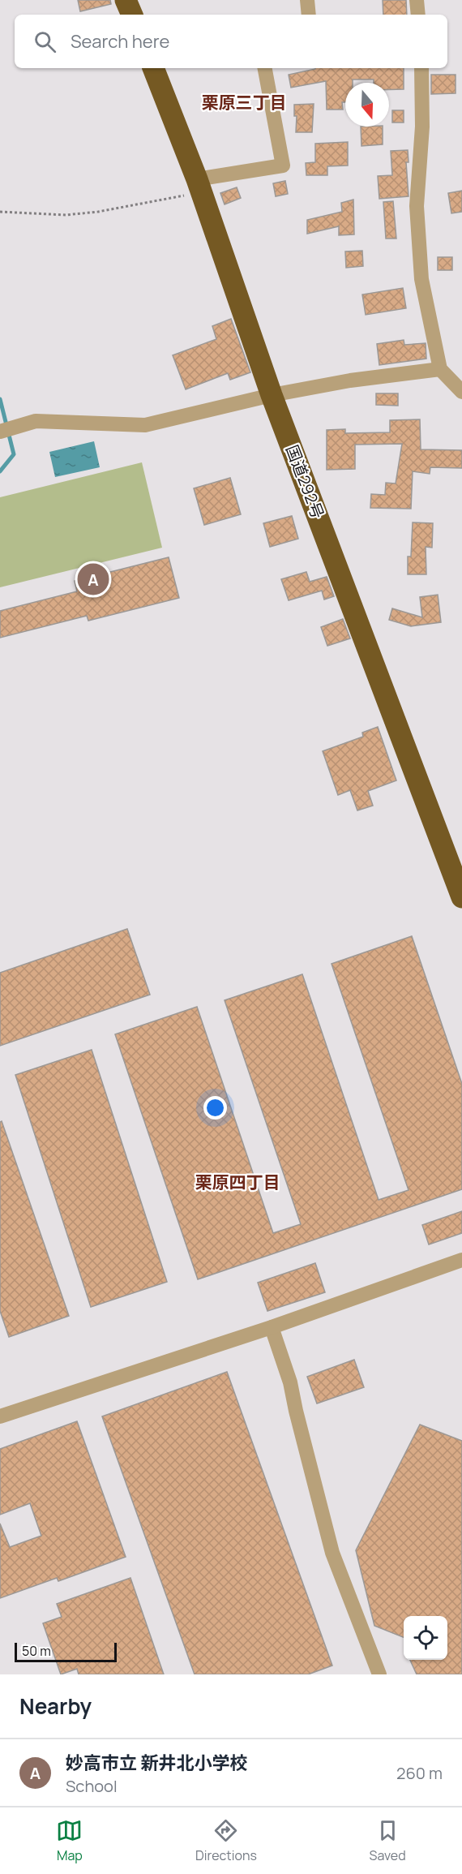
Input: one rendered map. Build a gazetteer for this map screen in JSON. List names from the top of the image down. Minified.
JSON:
{"streets":{"highway":["国道292号"]},"districts":["栗原三丁目","栗原四丁目"],"scale_bar":"50 m","north":"bottom","page":{"search":"Search here","pins":"A","scale":"50 m","heading":"Nearby","list":[{"mark":"A","name":"妙高市立 新井北小学校","note":"School","value":"260 m"}],"nav":["Map","Directions","Saved"]}}
